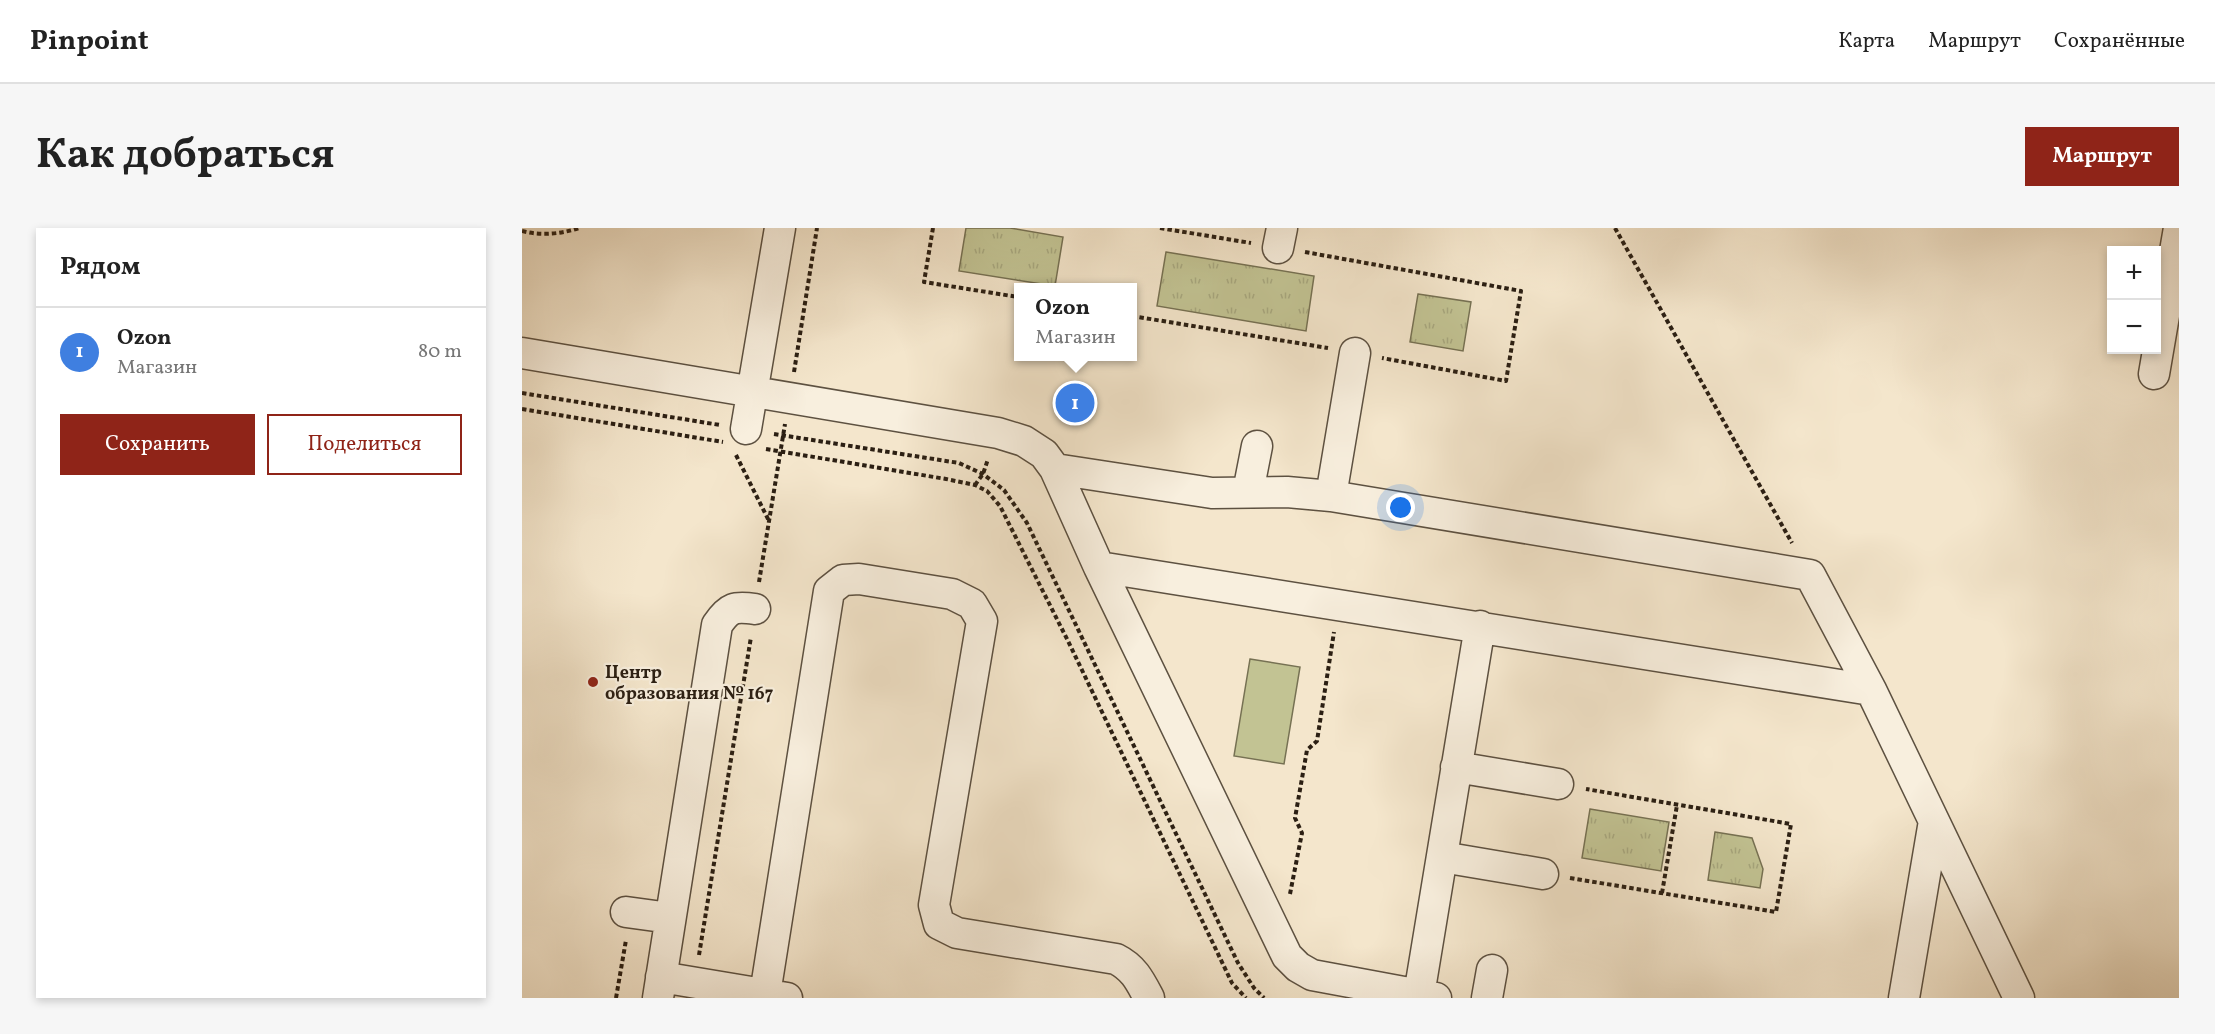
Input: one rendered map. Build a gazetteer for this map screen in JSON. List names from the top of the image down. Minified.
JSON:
{"places":["Центр образования № 167"],"page":{"header":"Pinpoint","nav":["Карта","Маршрут","Сохранённые"],"title":"Как добраться","buttons":["Маршрут",["Сохранить","Поделиться"]],"heading":"Рядом","map_buttons":["+","−"],"popup":["Ozon","Магазин"],"list":[{"mark":"1","name":"Ozon","note":"Магазин","value":"80 m"}],"pins":"1"}}
